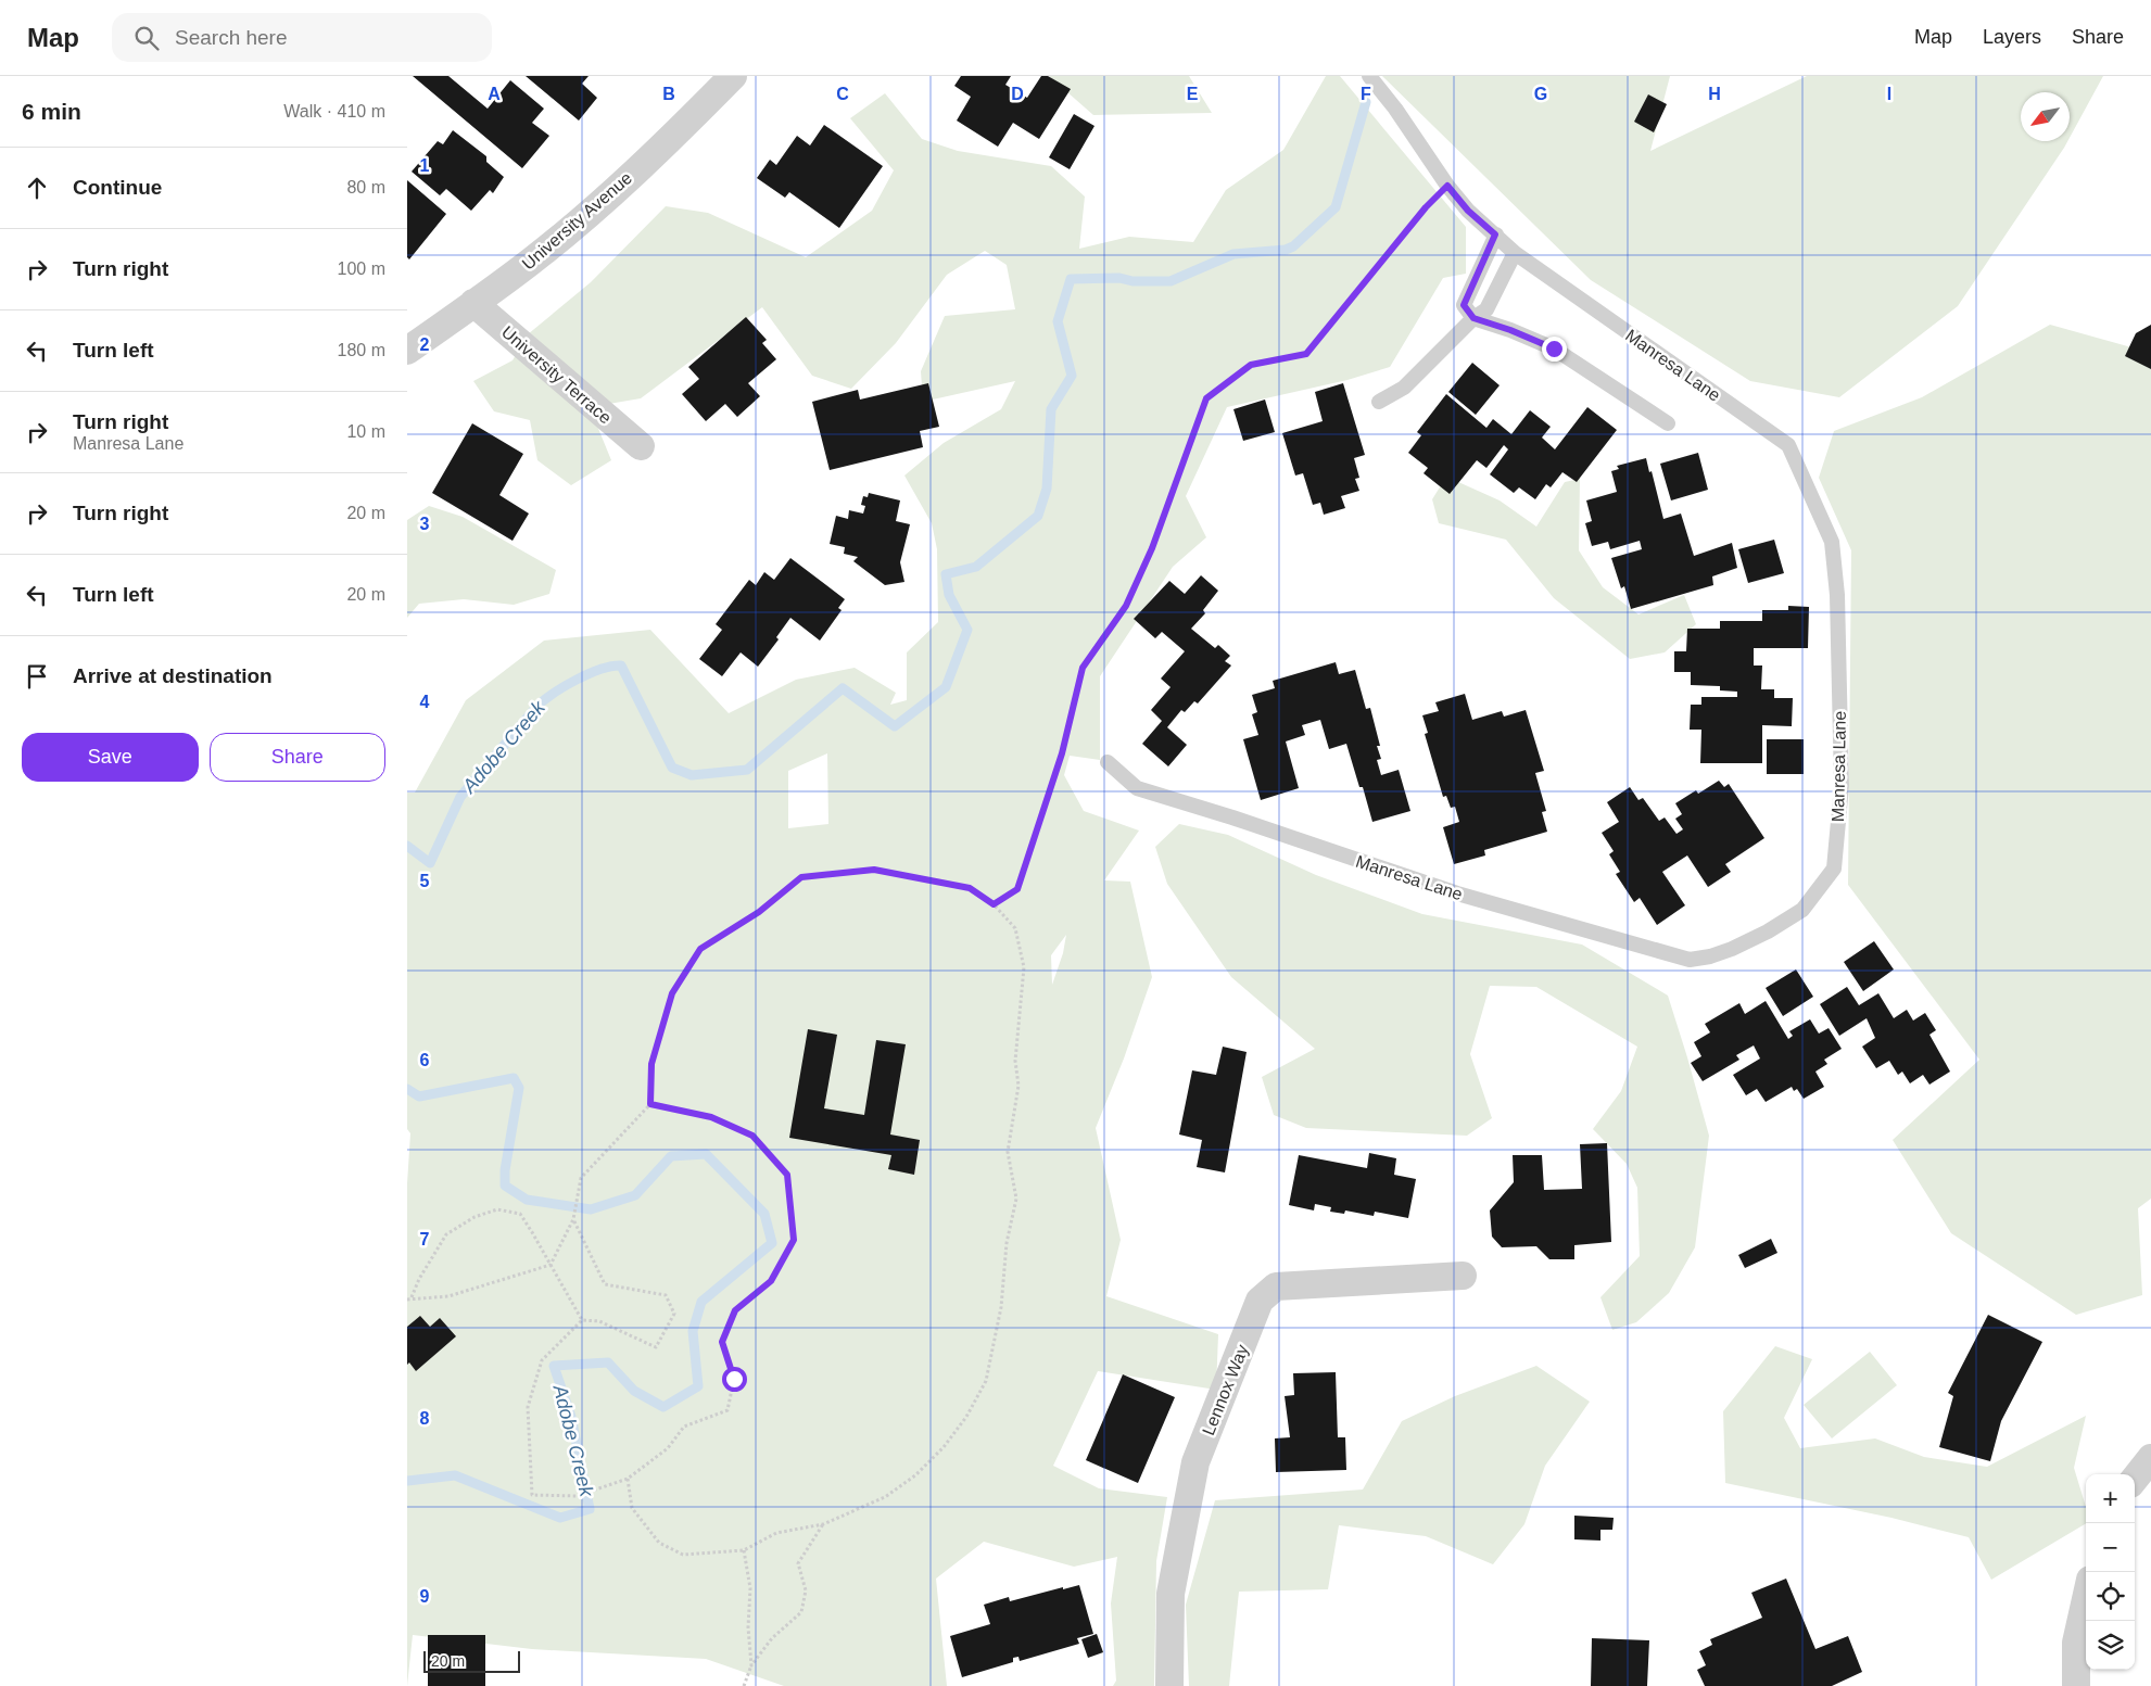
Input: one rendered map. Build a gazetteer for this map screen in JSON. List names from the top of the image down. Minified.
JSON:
{"streets":{"street":["University Avenue","University Terrace","Lennox Way"],"lane":["Manresa Lane"]},"crossings":[["University Avenue","University Terrace"]],"water":["Adobe Creek"],"scale_bar":"20 m","north":"bottom left","page":{"header":"Map","search":"Search here","nav":["Map","Layers","Share"],"heading":["6 min","Walk · 410 m"],"list":[["Continue","80 m"],["Turn right","100 m"],["Turn left","180 m"],["Turn right","Manresa Lane","10 m"],["Turn right","20 m"],["Turn left","20 m"],"Arrive at destination"],"buttons":["Save","Share"],"map_buttons":["+","−"],"scale":"20 m"},"grid":{"columns":["A","B","C","D","E","F","G","H","I"],"rows":["1","2","3","4","5","6","7","8","9"]}}
